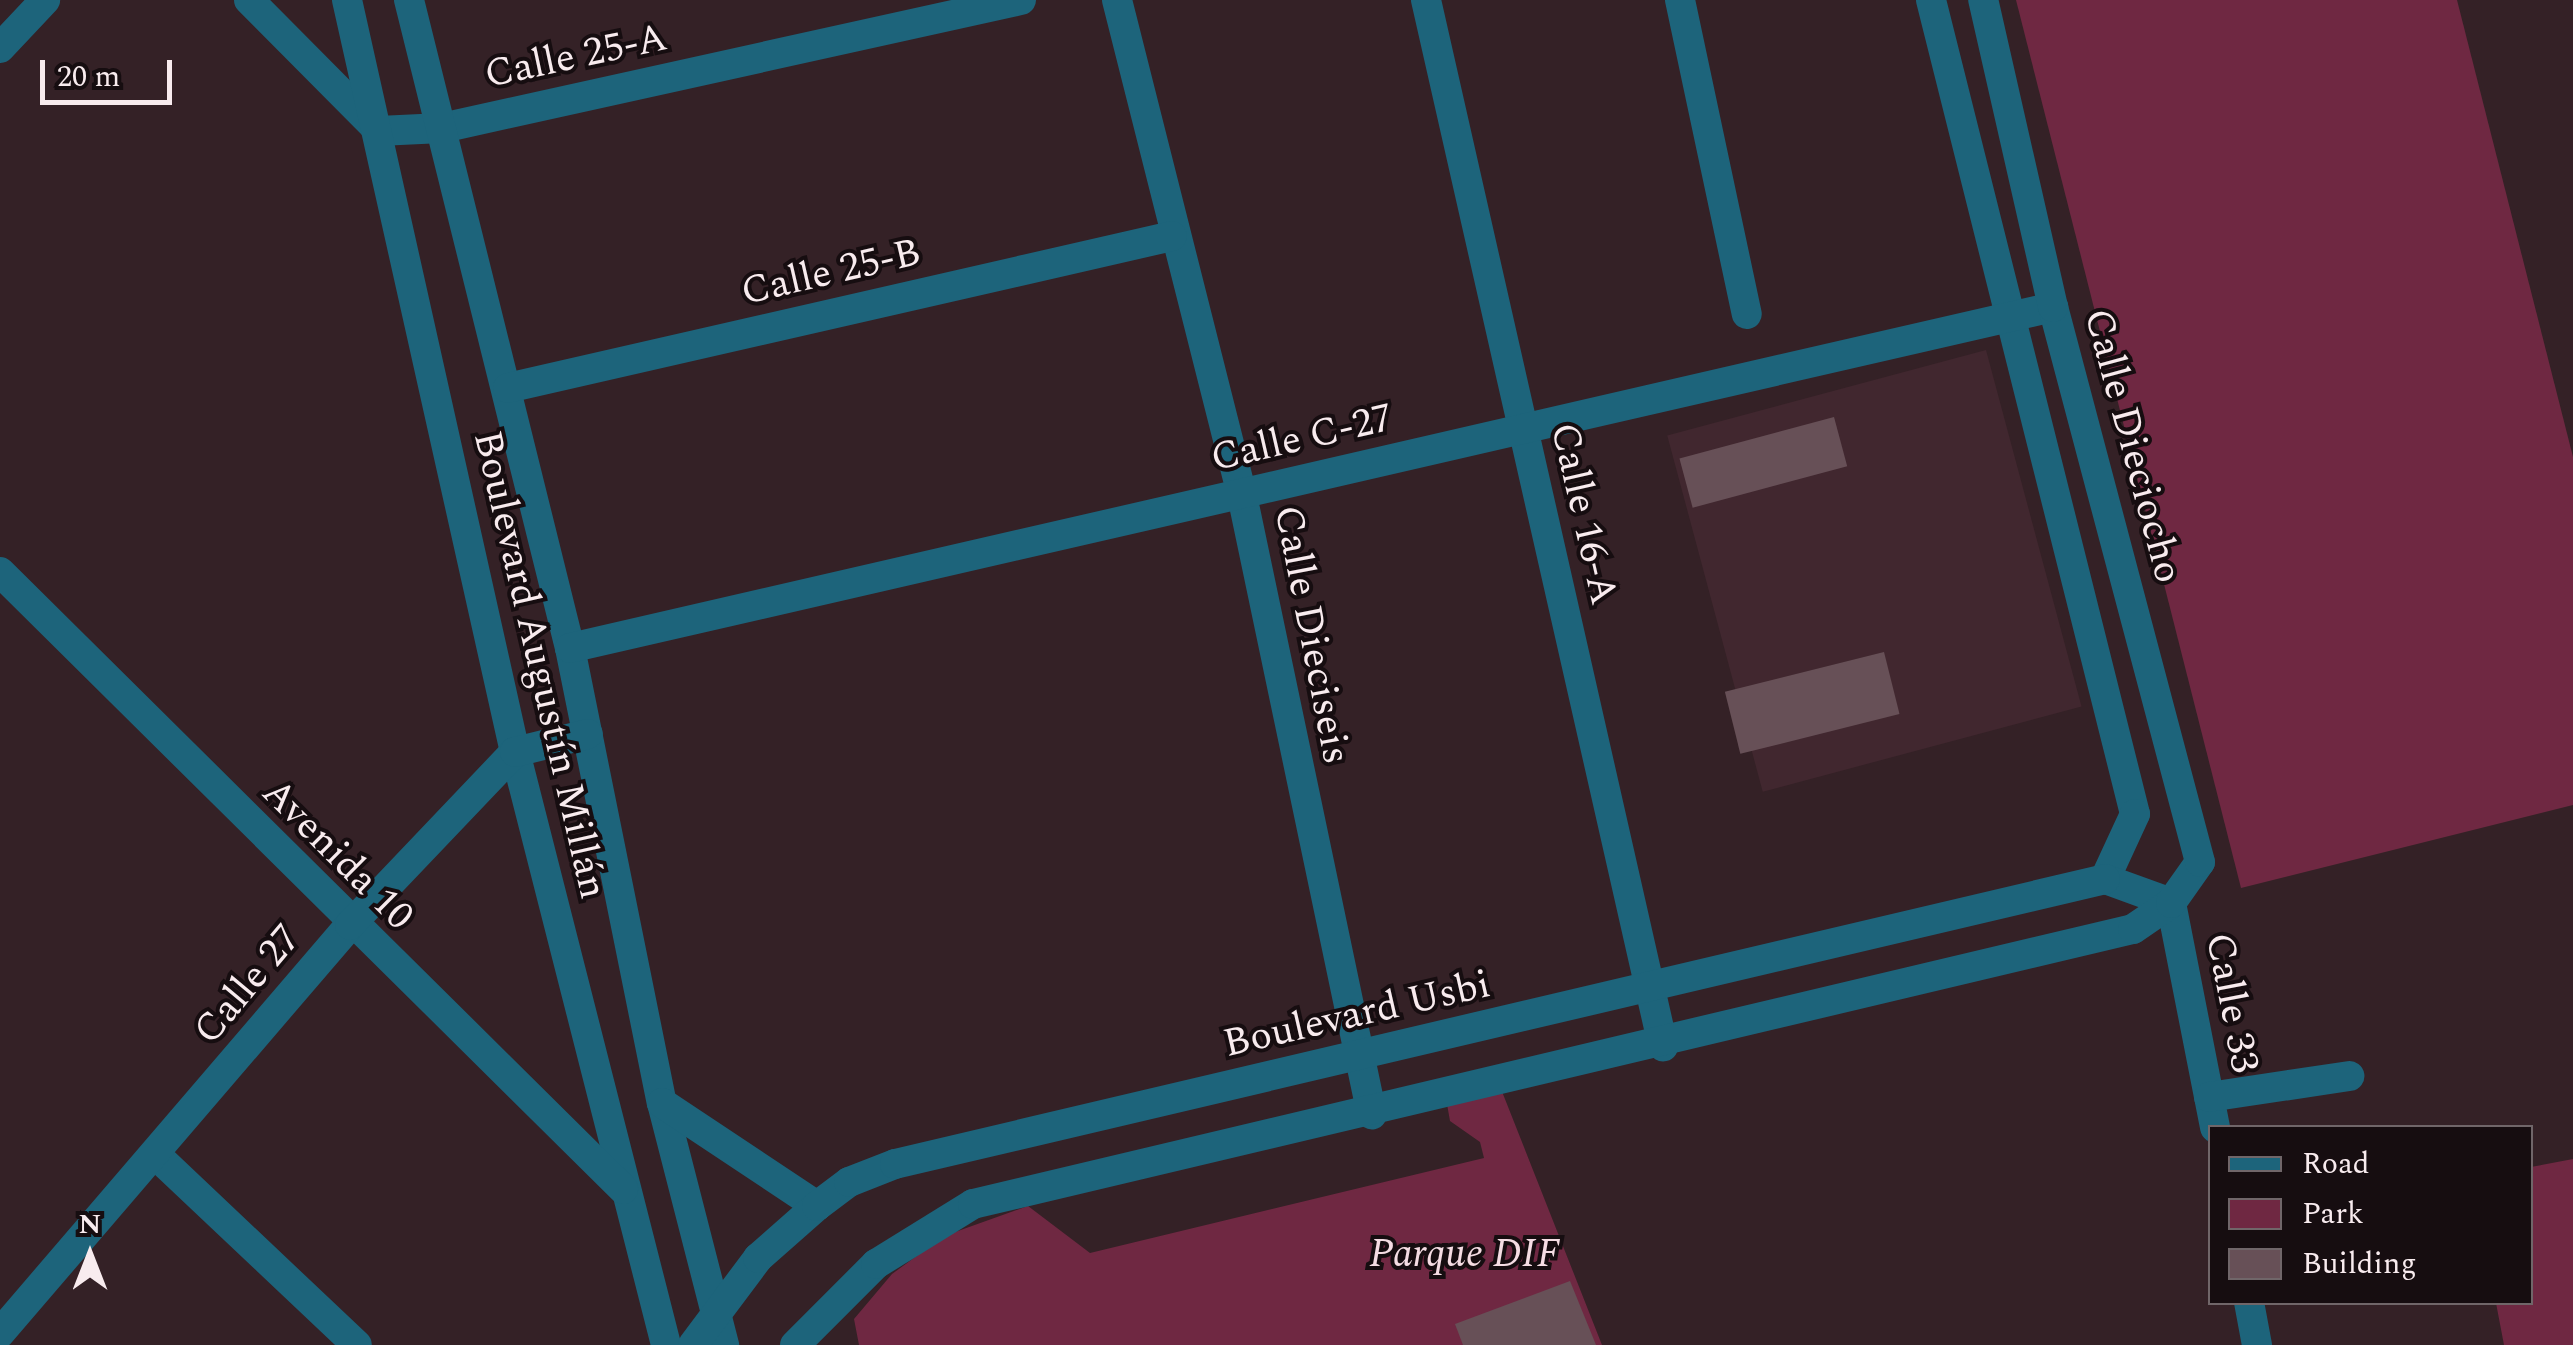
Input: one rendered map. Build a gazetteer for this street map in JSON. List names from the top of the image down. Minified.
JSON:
{"streets":{"street":["Calle 25-A","Calle 25-B","Calle C-27","Calle Dieciocho","Calle 16-A","Calle Dieciseis","Boulevard Augustín Millán","Avenida 10","Calle 27","Calle 33","Boulevard Usbi"]},"crossings":[["Calle 25-A","Boulevard Augustín Millán"],["Calle 25-B","Calle Dieciseis"],["Calle 25-B","Boulevard Augustín Millán"],["Calle C-27","Calle Dieciocho"],["Calle C-27","Calle 16-A"],["Calle C-27","Calle Dieciseis"],["Calle C-27","Boulevard Augustín Millán"],["Calle Dieciocho","Calle 33"],["Calle 16-A","Boulevard Usbi"],["Calle Dieciseis","Boulevard Usbi"],["Boulevard Augustín Millán","Avenida 10"],["Boulevard Augustín Millán","Calle 27"],["Boulevard Augustín Millán","Boulevard Usbi"],["Avenida 10","Calle 27"],["Calle 33","Boulevard Usbi"]],"parks":["Parque DIF"],"legend":["Road","Park","Building"],"scale_bar":"20 m","north":"top"}
